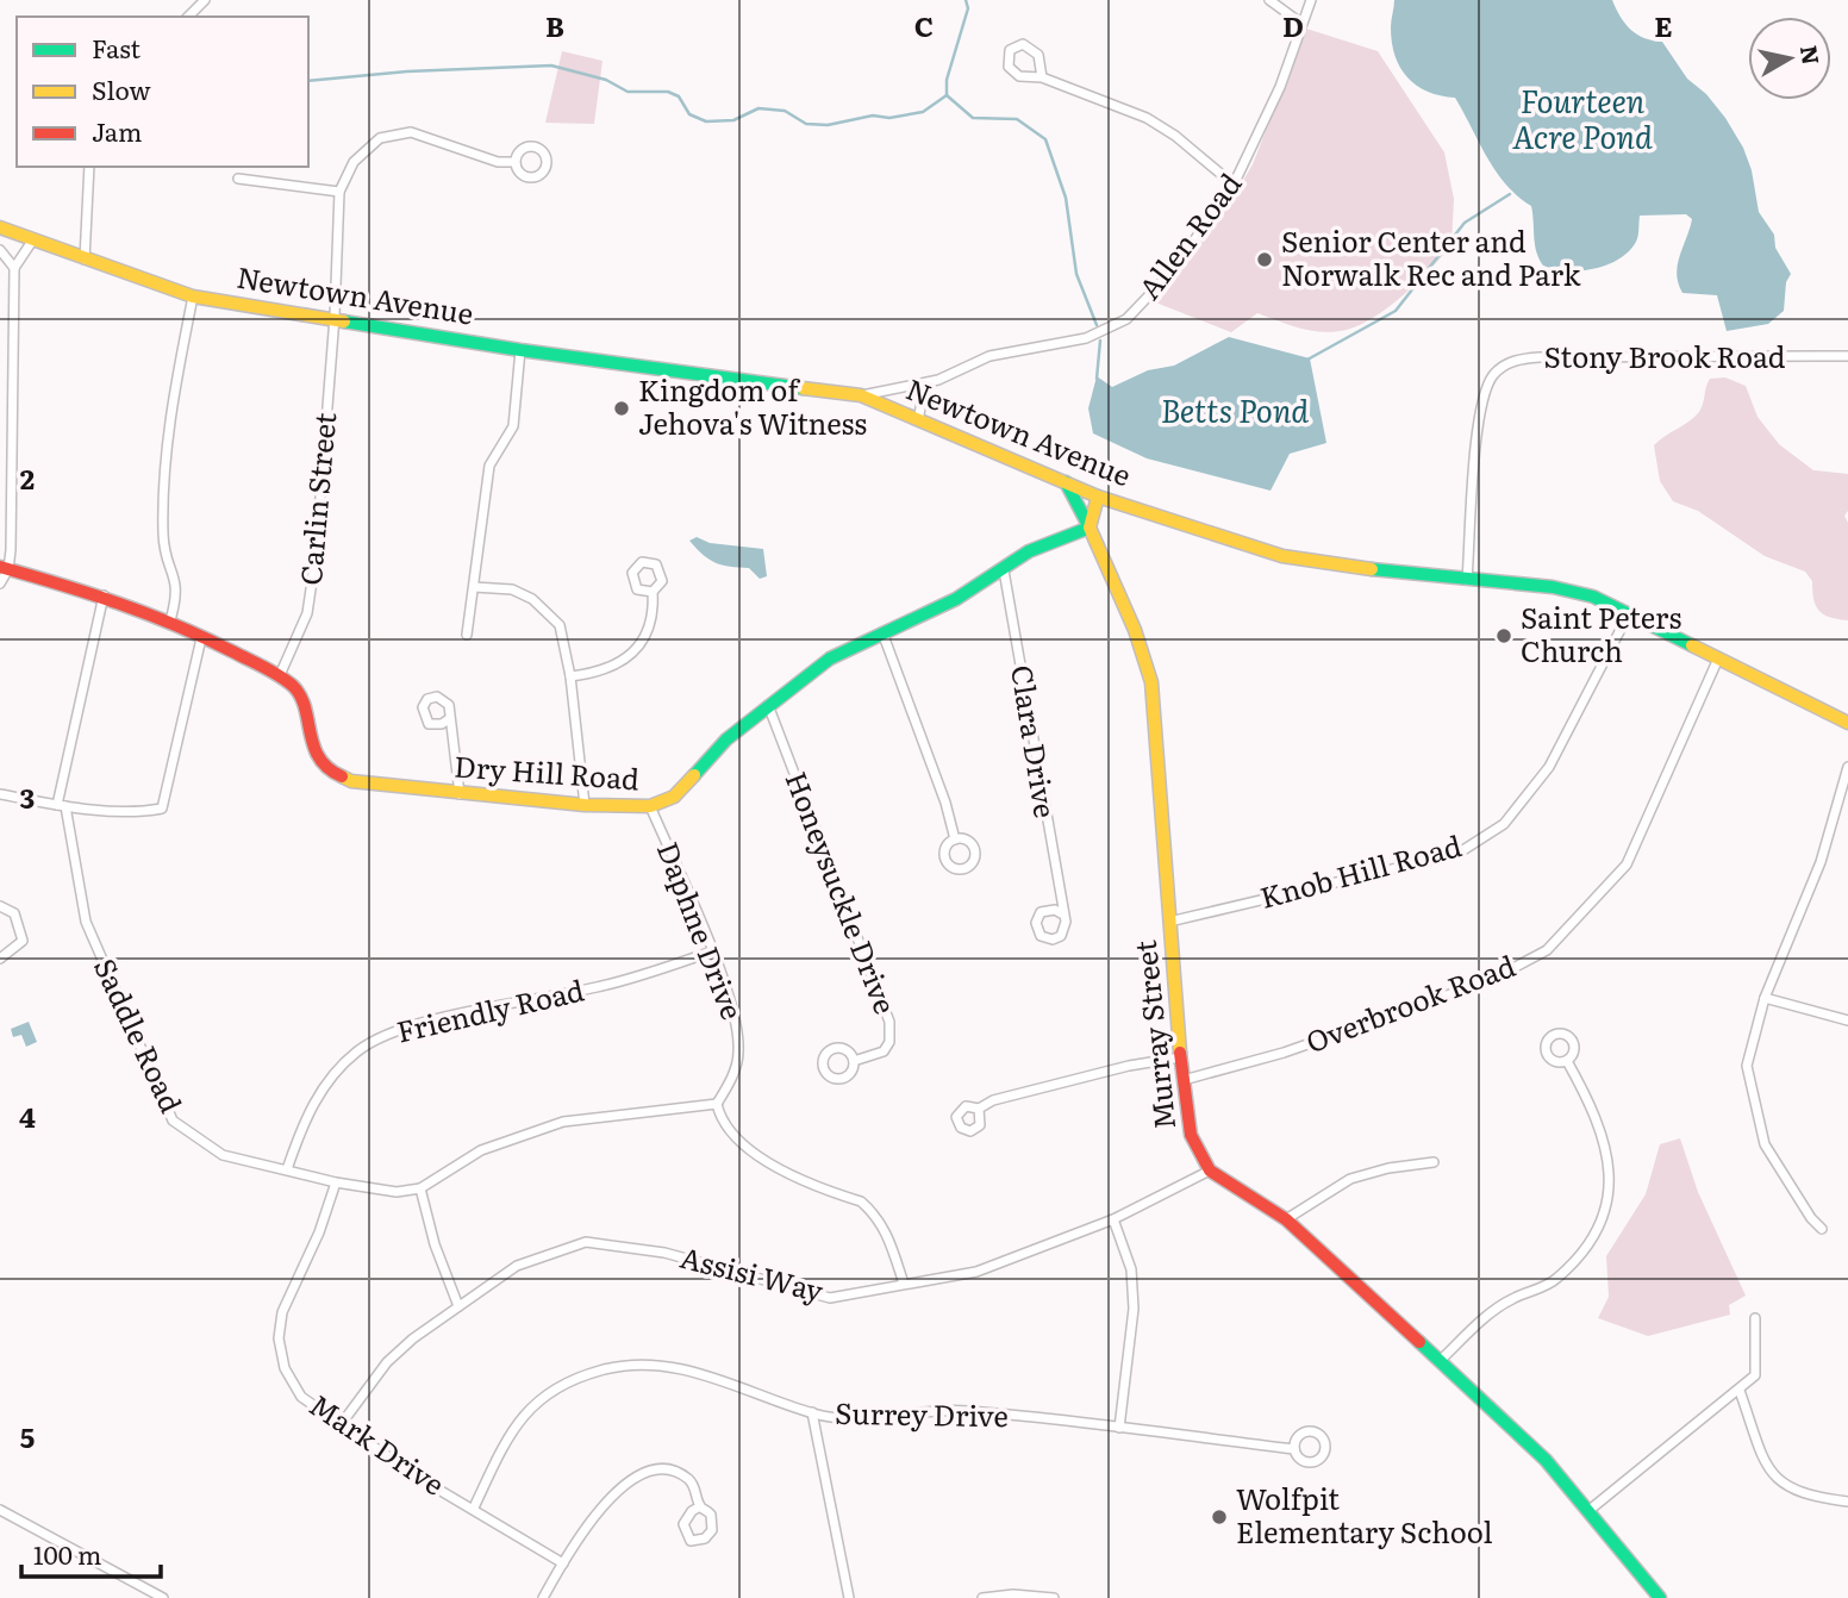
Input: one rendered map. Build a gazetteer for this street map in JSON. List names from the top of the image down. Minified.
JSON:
{"streets":{"street":["Allen Road","Newtown Avenue","Stony Brook Road","Carlin Street","Clara Drive","Dry Hill Road","Knob Hill Road","Honeysuckle Drive","Daphne Drive","Overbrook Road","Friendly Road","Murray Street","Saddle Road","Assisi Way","Surrey Drive","Mark Drive"]},"crossings":[["Allen Road","Newtown Avenue"],["Newtown Avenue","Stony Brook Road"],["Newtown Avenue","Carlin Street"],["Newtown Avenue","Knob Hill Road"],["Newtown Avenue","Overbrook Road"],["Newtown Avenue","Murray Street"],["Carlin Street","Dry Hill Road"],["Clara Drive","Dry Hill Road"],["Dry Hill Road","Honeysuckle Drive"],["Dry Hill Road","Daphne Drive"],["Dry Hill Road","Murray Street"],["Knob Hill Road","Murray Street"],["Daphne Drive","Friendly Road"],["Overbrook Road","Murray Street"],["Friendly Road","Saddle Road"],["Murray Street","Assisi Way"],["Saddle Road","Mark Drive"],["Assisi Way","Mark Drive"],["Surrey Drive","Mark Drive"]],"water":["Fourteen Acre Pond","Betts Pond"],"places":["Senior Center and Norwalk Rec and Park","Kingdom of Jehova's Witness","Saint Peters Church","Wolfpit Elementary School"],"legend":["Fast","Slow","Jam"],"scale_bar":"100 m","north":"right","grid":{"columns":["B","C","D","E"],"rows":["2","3","4","5"]}}
